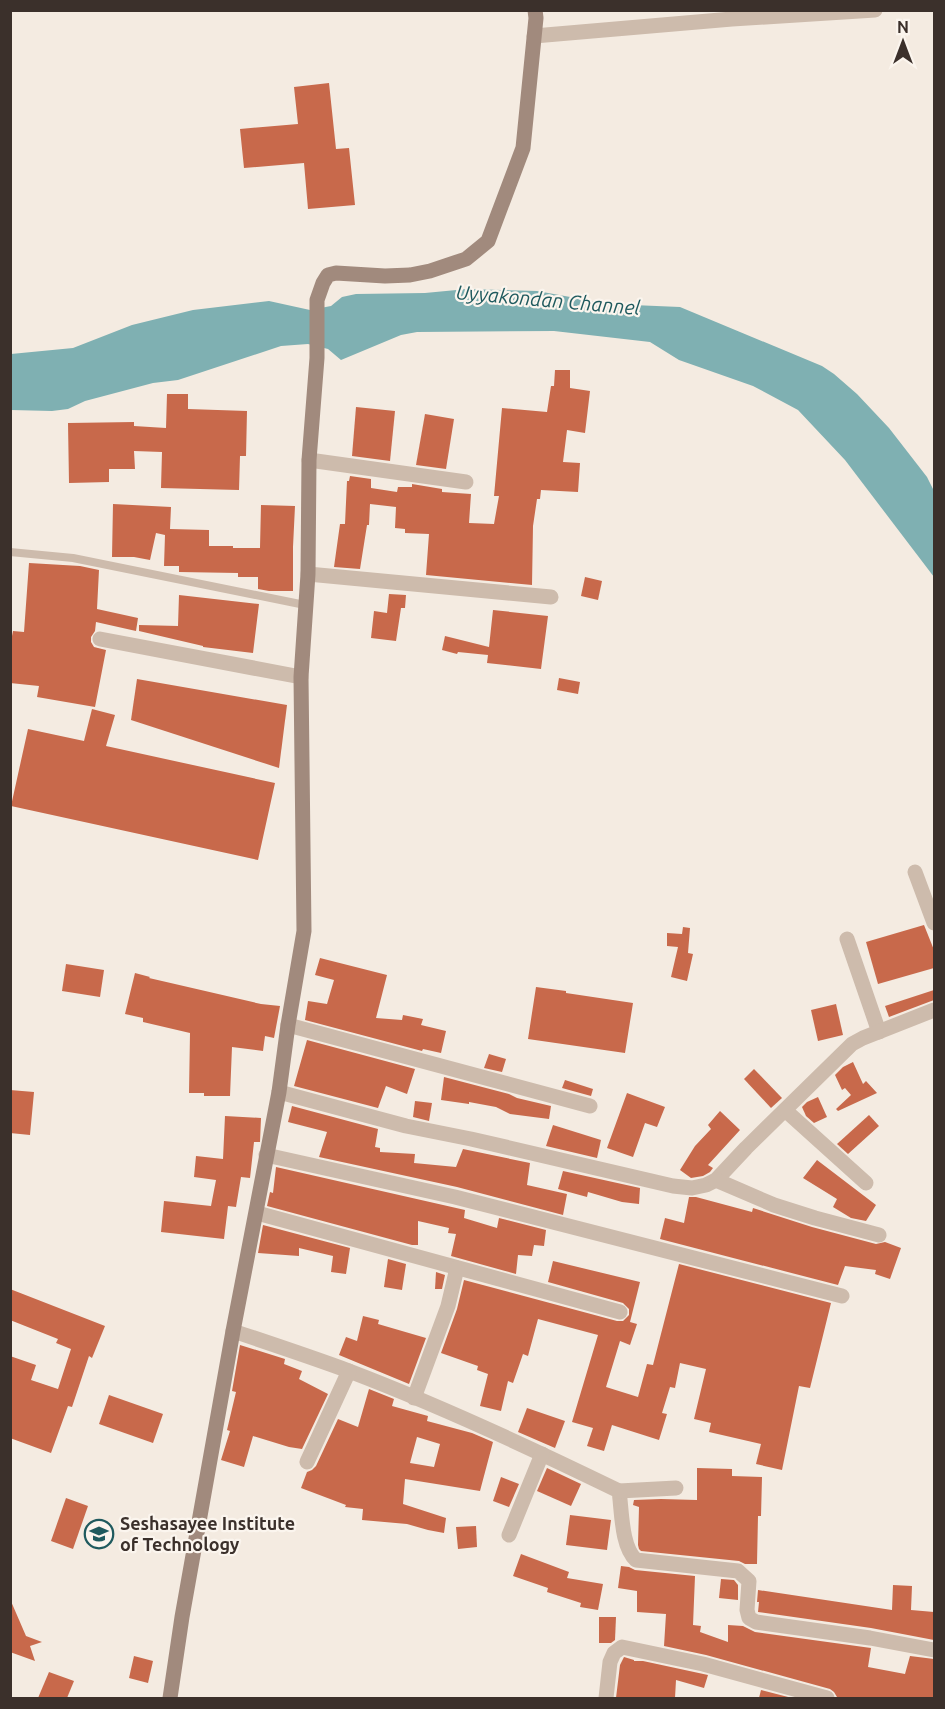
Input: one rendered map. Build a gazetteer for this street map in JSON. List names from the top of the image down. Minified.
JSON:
{"water":["Uyyakondan Channel"],"places":{"school or university":["Seshasayee Institute of Technology"]},"north":"top"}
